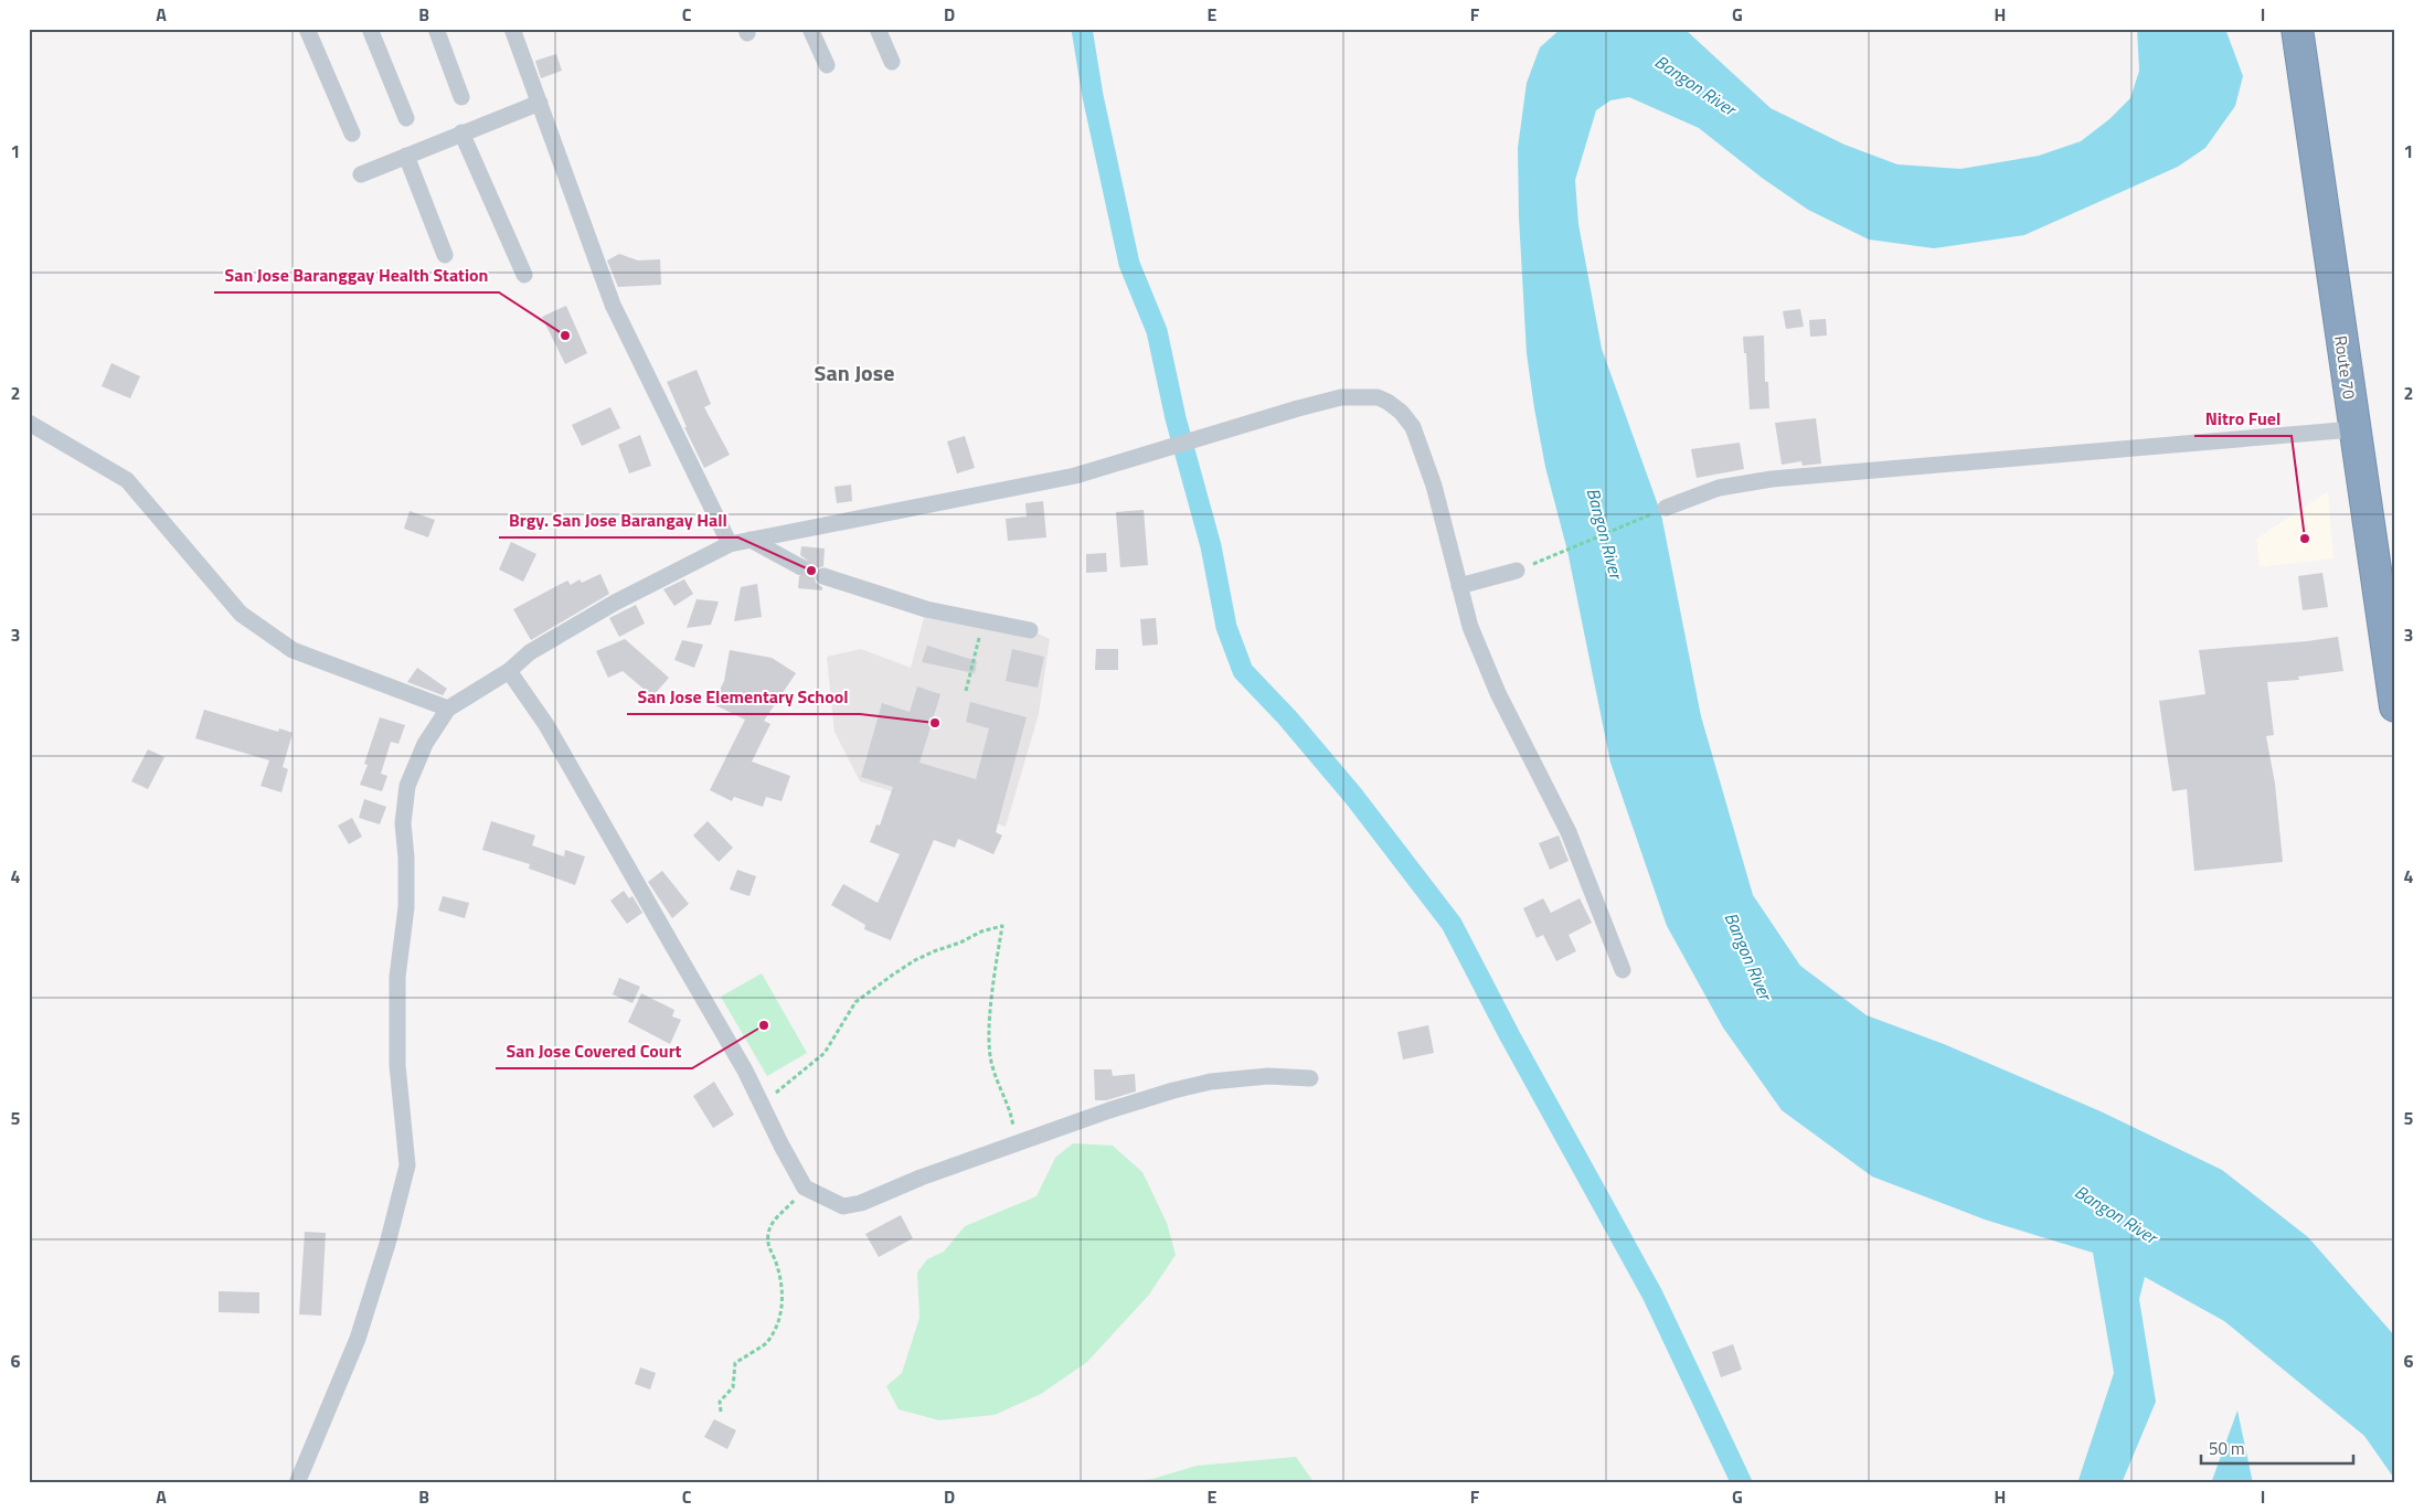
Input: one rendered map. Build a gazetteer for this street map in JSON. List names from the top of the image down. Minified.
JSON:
{"streets":{"highway":["Route 70"]},"districts":["San Jose"],"water":["Bangon River"],"places":["San Jose Baranggay Health Station","Nitro Fuel","Brgy. San Jose Barangay Hall","San Jose Elementary School","San Jose Covered Court"],"scale_bar":"50 m","grid":{"columns":["A","B","C","D","E","F","G","H","I"],"rows":["1","2","3","4","5","6"]}}
